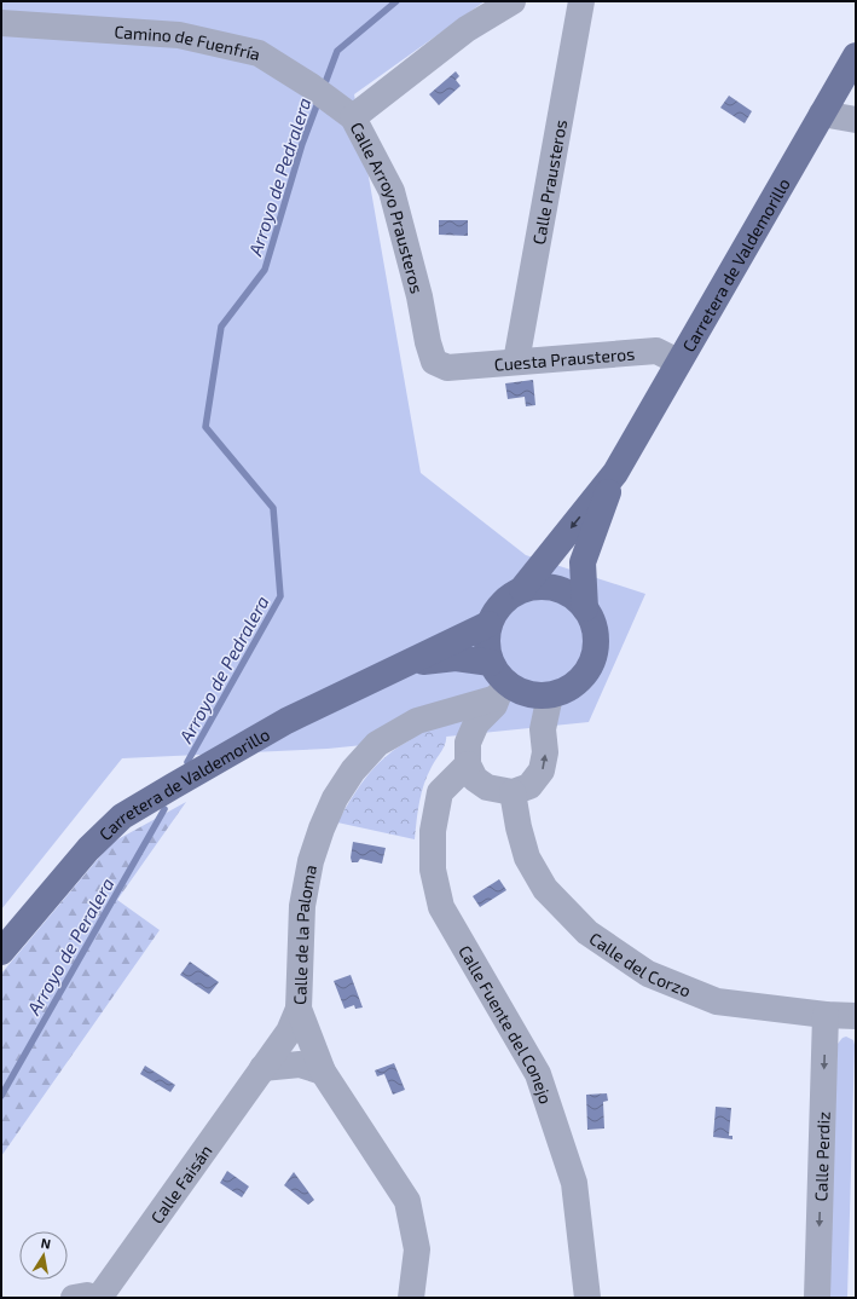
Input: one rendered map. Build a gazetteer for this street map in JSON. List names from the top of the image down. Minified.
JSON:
{"streets":{"main road":["Carretera de Valdemorillo"],"street":["Camino de Fuenfría","Calle Prausteros","Calle Arroyo Prausteros","Cuesta Prausteros","Calle de la Paloma","Calle del Corzo","Calle Fuente del Conejo","Calle Perdiz","Calle Faisán"]},"crossings":[["Camino de Fuenfría","Calle Arroyo Prausteros"],["Calle Prausteros","Cuesta Prausteros"],["Calle Arroyo Prausteros","Cuesta Prausteros"],["Carretera de Valdemorillo","Cuesta Prausteros"],["Carretera de Valdemorillo","Calle de la Paloma"],["Carretera de Valdemorillo","Calle Fuente del Conejo"],["Calle de la Paloma","Calle Fuente del Conejo"],["Calle de la Paloma","Calle Faisán"],["Calle del Corzo","Calle Perdiz"]],"one_way":["Calle Perdiz"],"water":["Arroyo de Pedralera","Arroyo de Peralera"],"north":"top"}
